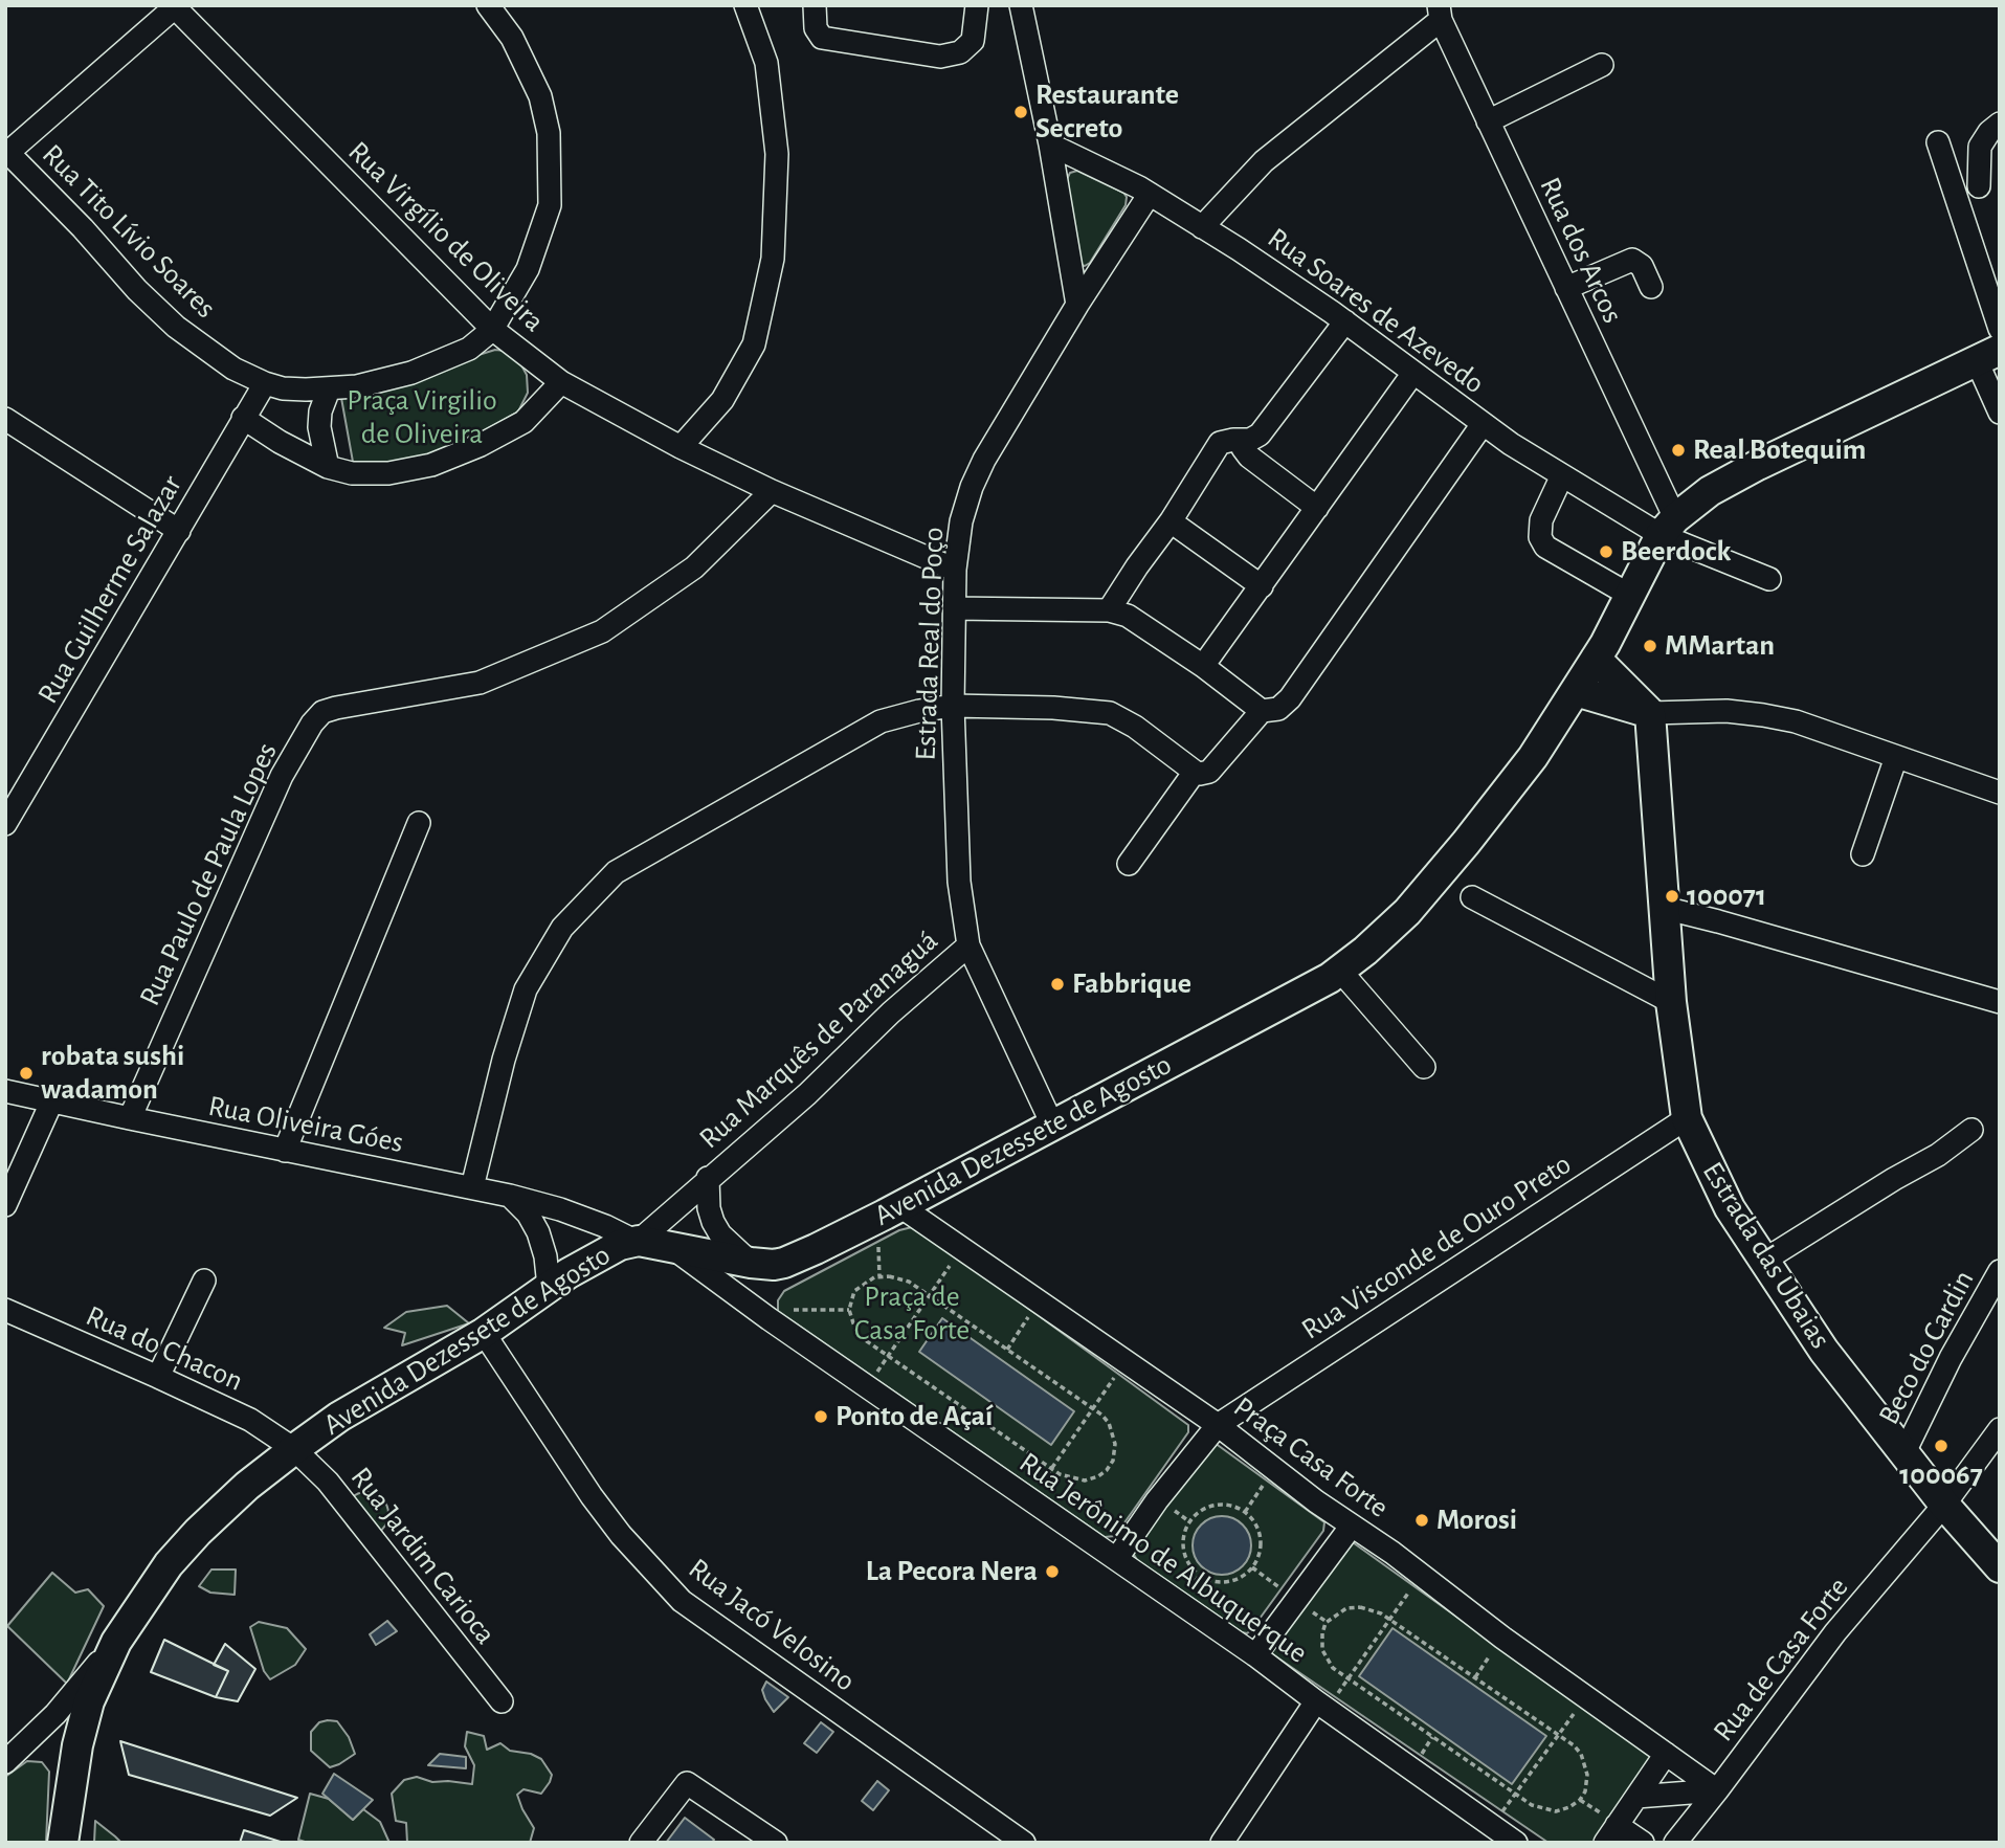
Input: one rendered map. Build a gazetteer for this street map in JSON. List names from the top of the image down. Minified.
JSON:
{"streets":{"main road":["Avenida Dezessete de Agosto","Estrada das Ubaias"],"street":["Rua Tito Lívio Soares","Rua Virgílio de Oliveira","Rua dos Arcos","Rua Soares de Azevedo","Rua Guilherme Salazar","Estrada Real do Poço","Rua Paulo de Paula Lopes","Rua Marquês de Paranaguá","Rua Oliveira Góes","Rua Visconde de Ouro Preto","Beco do Cardin","Rua do Chacon","Praça Casa Forte","Rua Jardim Carioca","Rua Jerônimo de Albuquerque","Rua Jacó Velosino","Rua de Casa Forte"]},"crossings":[["Rua Tito Lívio Soares","Rua Virgílio de Oliveira"],["Rua Tito Lívio Soares","Rua Guilherme Salazar"],["Rua Virgílio de Oliveira","Estrada Real do Poço"],["Rua Virgílio de Oliveira","Rua Paulo de Paula Lopes"],["Rua dos Arcos","Rua Soares de Azevedo"],["Rua dos Arcos","Avenida Dezessete de Agosto"],["Rua Soares de Azevedo","Estrada Real do Poço"],["Rua Soares de Azevedo","Avenida Dezessete de Agosto"],["Estrada Real do Poço","Rua Marquês de Paranaguá"],["Estrada Real do Poço","Avenida Dezessete de Agosto"],["Rua Paulo de Paula Lopes","Rua Oliveira Góes"],["Rua Marquês de Paranaguá","Rua Oliveira Góes"],["Rua Marquês de Paranaguá","Avenida Dezessete de Agosto"],["Rua Oliveira Góes","Avenida Dezessete de Agosto"],["Avenida Dezessete de Agosto","Rua do Chacon"],["Avenida Dezessete de Agosto","Praça Casa Forte"],["Avenida Dezessete de Agosto","Rua Jardim Carioca"],["Avenida Dezessete de Agosto","Rua Jerônimo de Albuquerque"],["Avenida Dezessete de Agosto","Rua Jacó Velosino"],["Rua Visconde de Ouro Preto","Estrada das Ubaias"],["Rua Visconde de Ouro Preto","Praça Casa Forte"],["Estrada das Ubaias","Beco do Cardin"],["Estrada das Ubaias","Rua de Casa Forte"],["Rua do Chacon","Rua Jardim Carioca"],["Praça Casa Forte","Rua de Casa Forte"]],"parks":["Praça Virgilio de Oliveira","Praça de Casa Forte"],"places":["Restaurante Secreto","Real Botequim","Beerdock","MMartan","100071","Fabbrique","robata sushi wadamon","Ponto de Açaí","100067","Morosi","La Pecora Nera"]}
